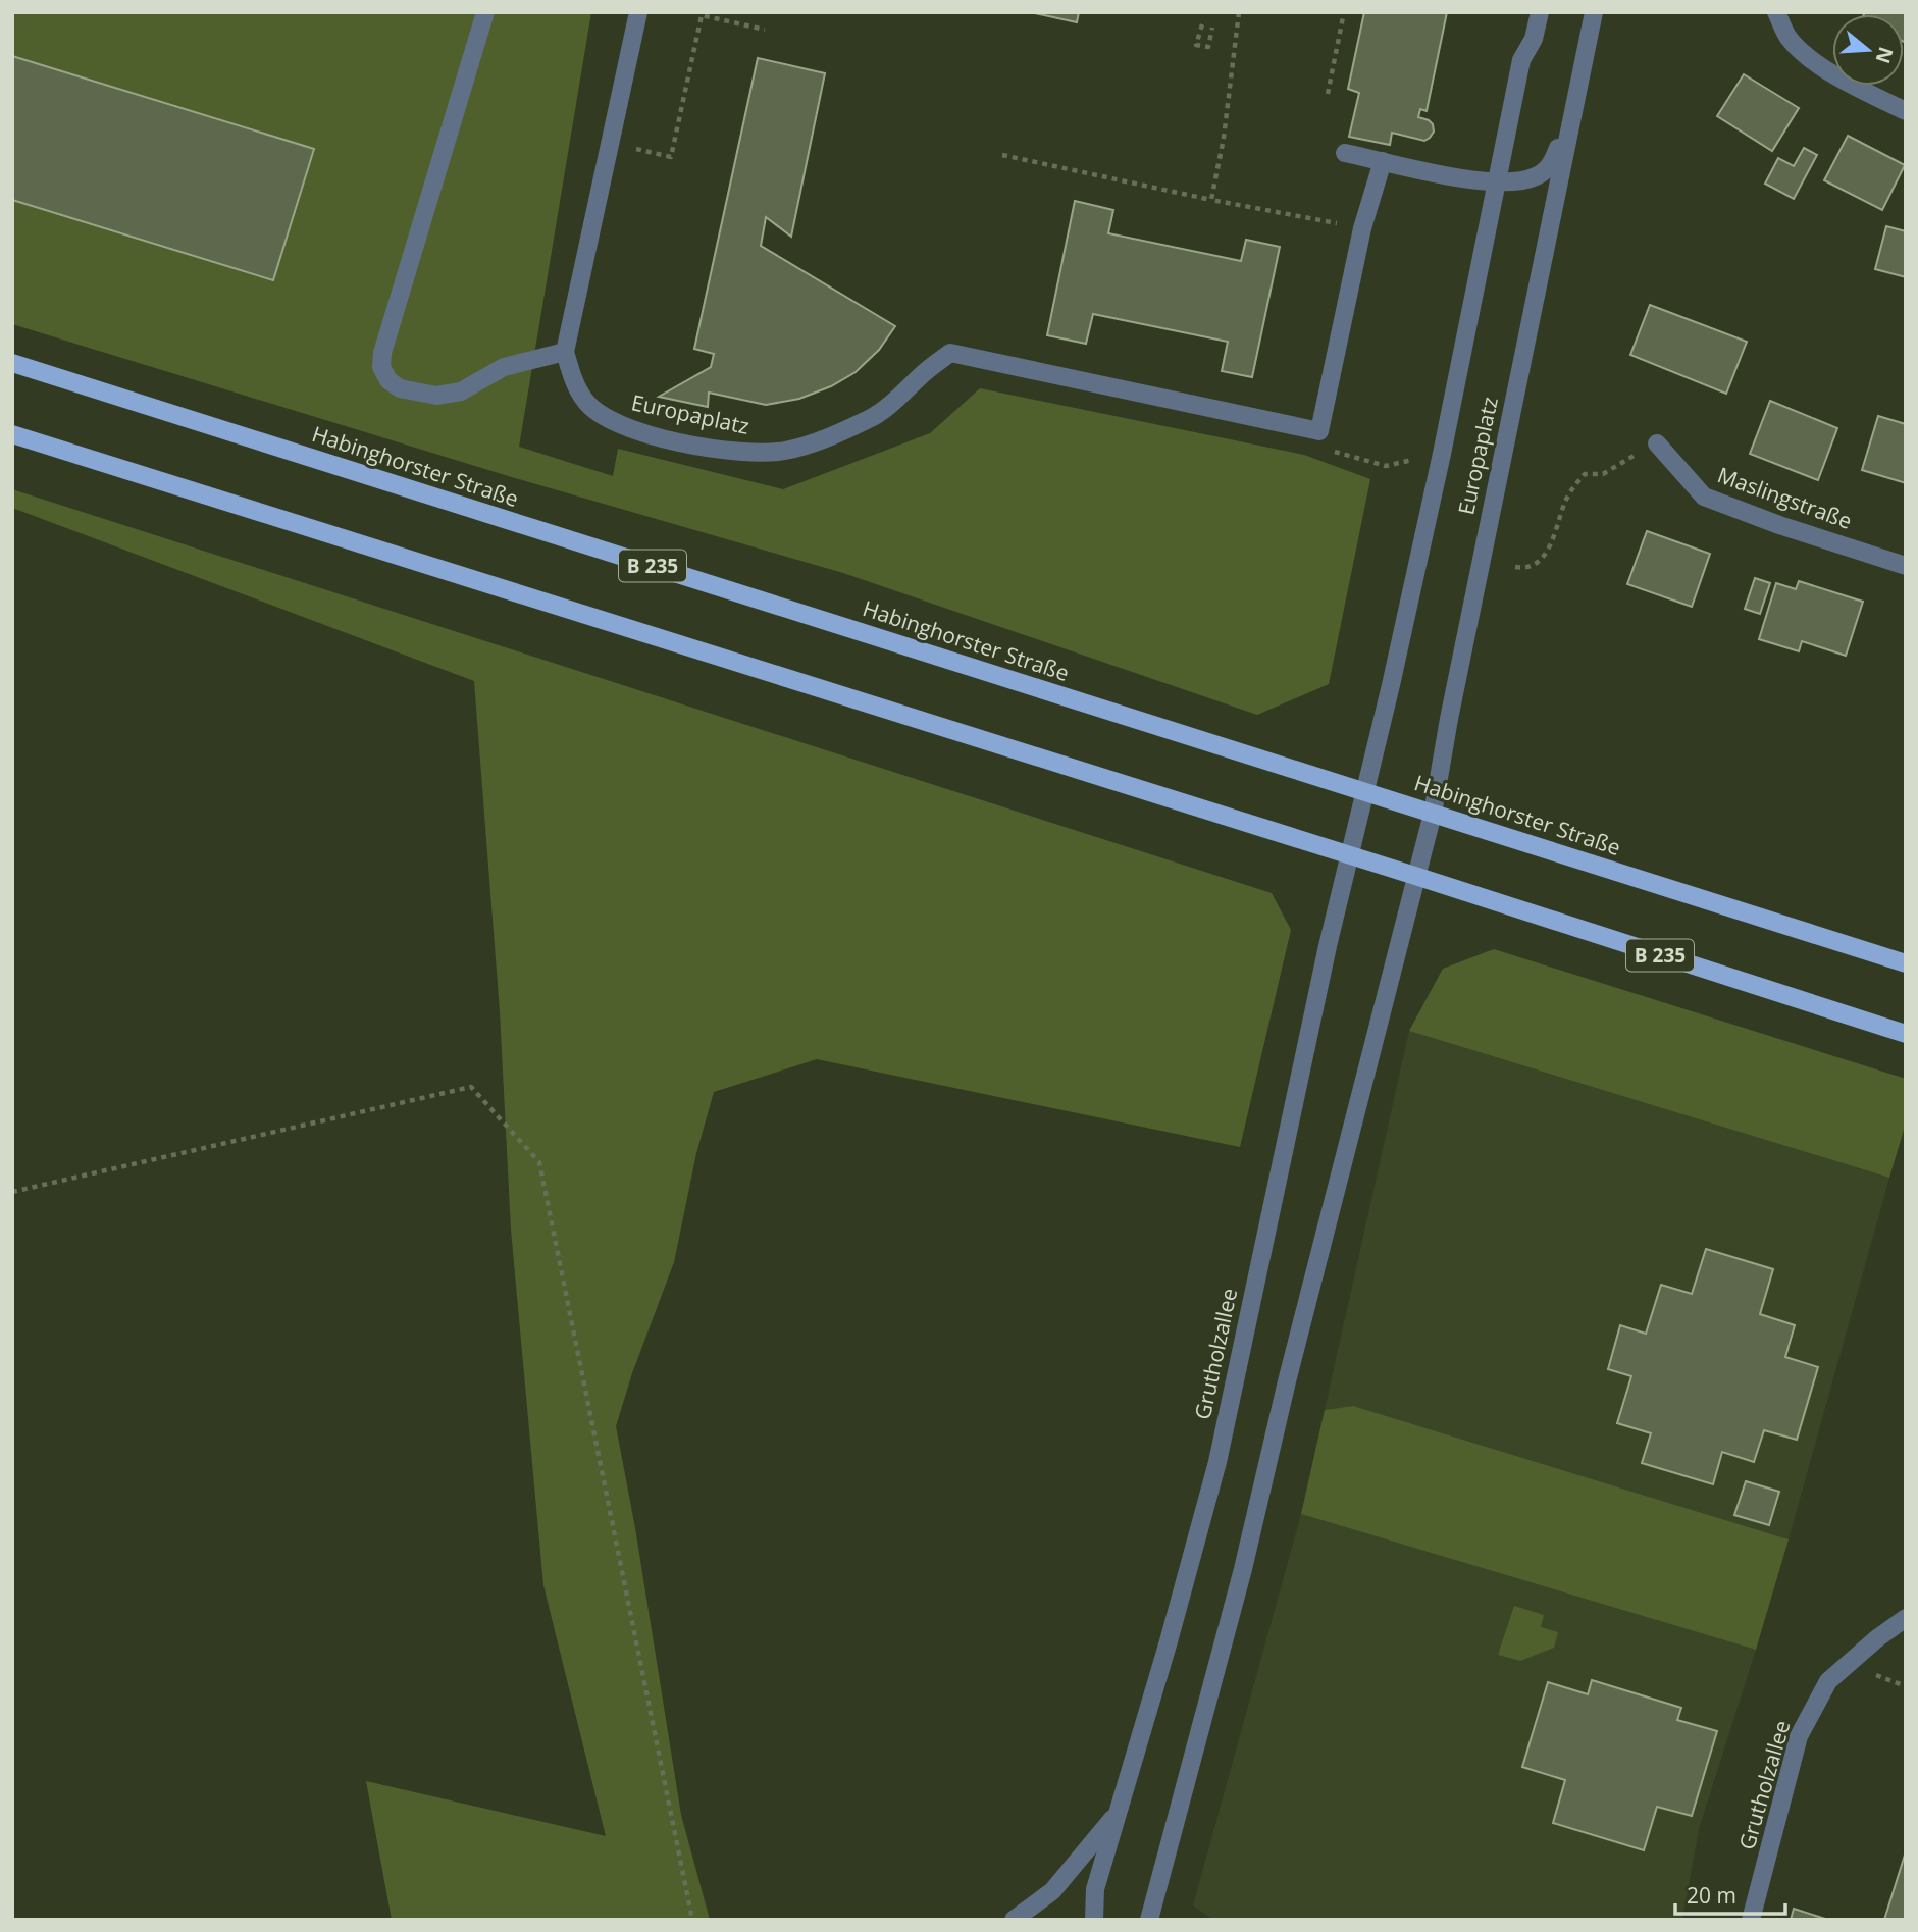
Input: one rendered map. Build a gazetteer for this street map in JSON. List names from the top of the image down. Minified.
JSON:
{"streets":{"main road":["Habinghorster Straße","B 235"],"street":["Europaplatz","Maslingstraße","Grutholzallee"]},"crossings":[["Europaplatz","Habinghorster Straße"],["Europaplatz","Grutholzallee"],["Habinghorster Straße","Grutholzallee"],["B 235","Grutholzallee"]],"scale_bar":"20 m","north":"right"}
